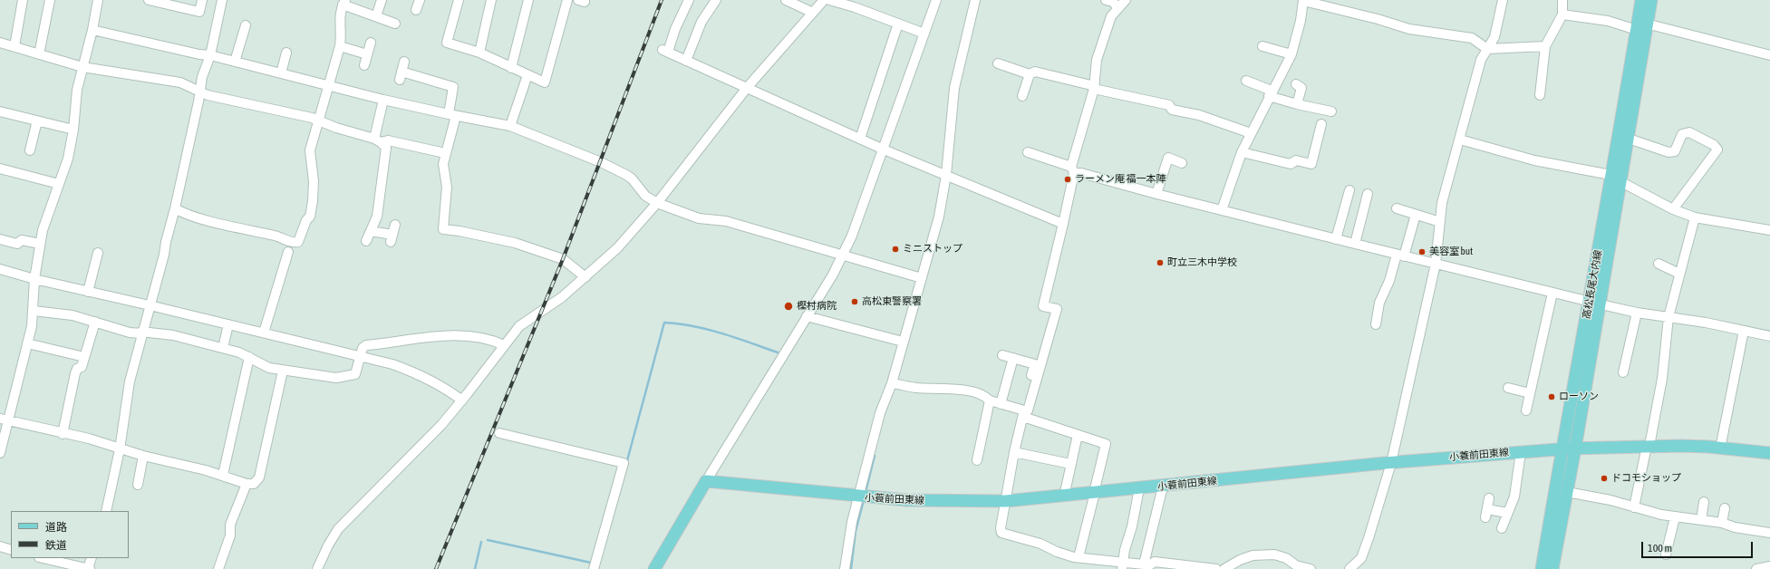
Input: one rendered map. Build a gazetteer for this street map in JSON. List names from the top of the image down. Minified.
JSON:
{"streets":{"main road":["高松長尾大内線","小蓑前田東線"]},"crossings":[["高松長尾大内線","小蓑前田東線"]],"places":["ラーメン庵 福一本陣","ミニストップ","美容室 but","町立三木中学校","高松東警察署","樫村病院","ローソン","ドコモショップ"],"legend":["道路","鉄道"],"scale_bar":"100 m"}
